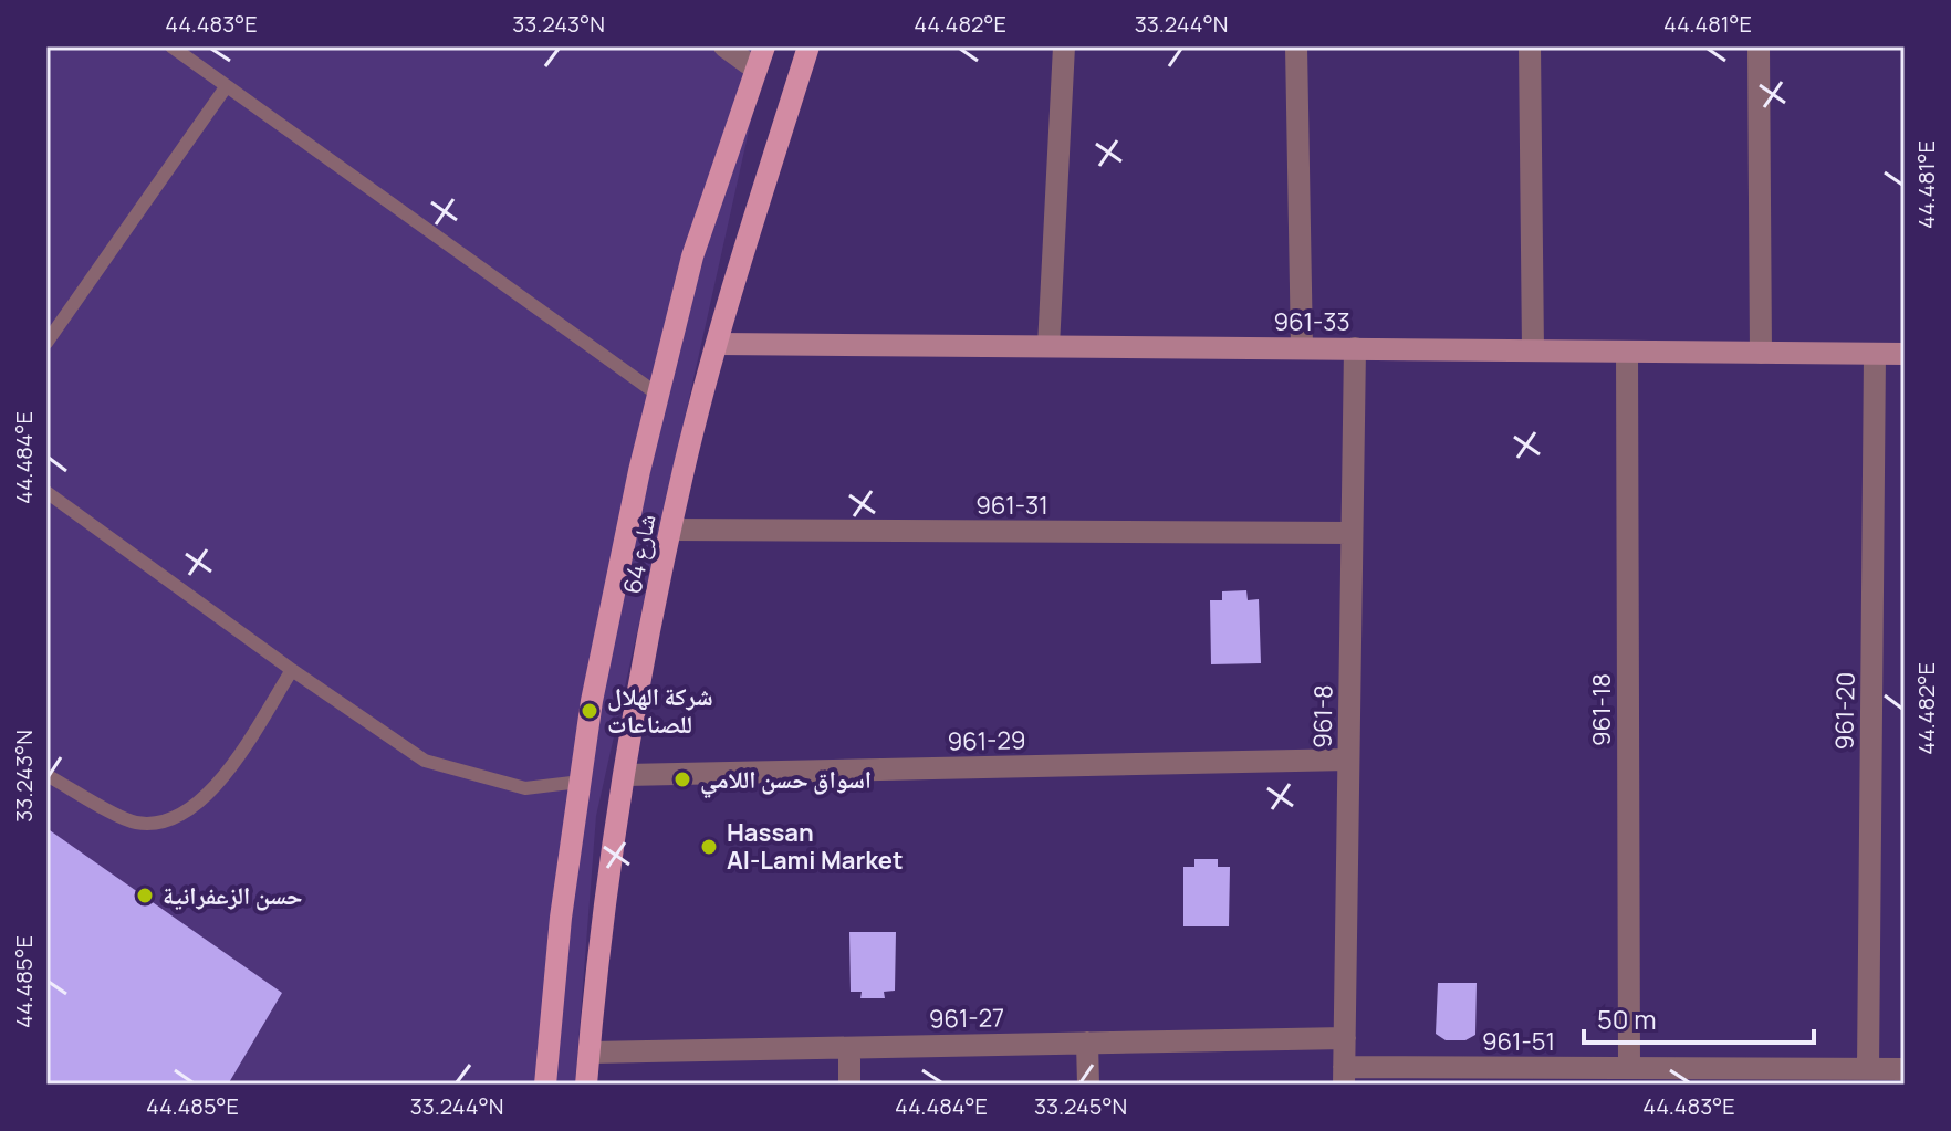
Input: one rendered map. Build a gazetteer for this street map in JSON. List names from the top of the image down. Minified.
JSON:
{"streets":{"main road":["شارع 64"],"street":["961-33","961-31","961-18","961-20","961-8","961-29","961-27","961-51"]},"crossings":[["961-33","شارع 64"],["961-33","961-18"],["961-33","961-20"],["961-33","961-8"],["961-31","شارع 64"],["961-31","961-8"],["شارع 64","961-29"],["شارع 64","961-27"],["961-18","961-51"],["961-20","961-51"],["961-8","961-29"],["961-8","961-27"],["961-8","961-51"]],"places":["شركة الهلال للصناعات","اسواق حسن اللامي","Hassan Al-Lami Market","حسن الزعفرانية"],"scale_bar":"50 m","coordinates":["44.483°E","33.243°N","44.482°E","33.244°N","44.481°E","44.484°E","44.485°E","33.245°N"]}
